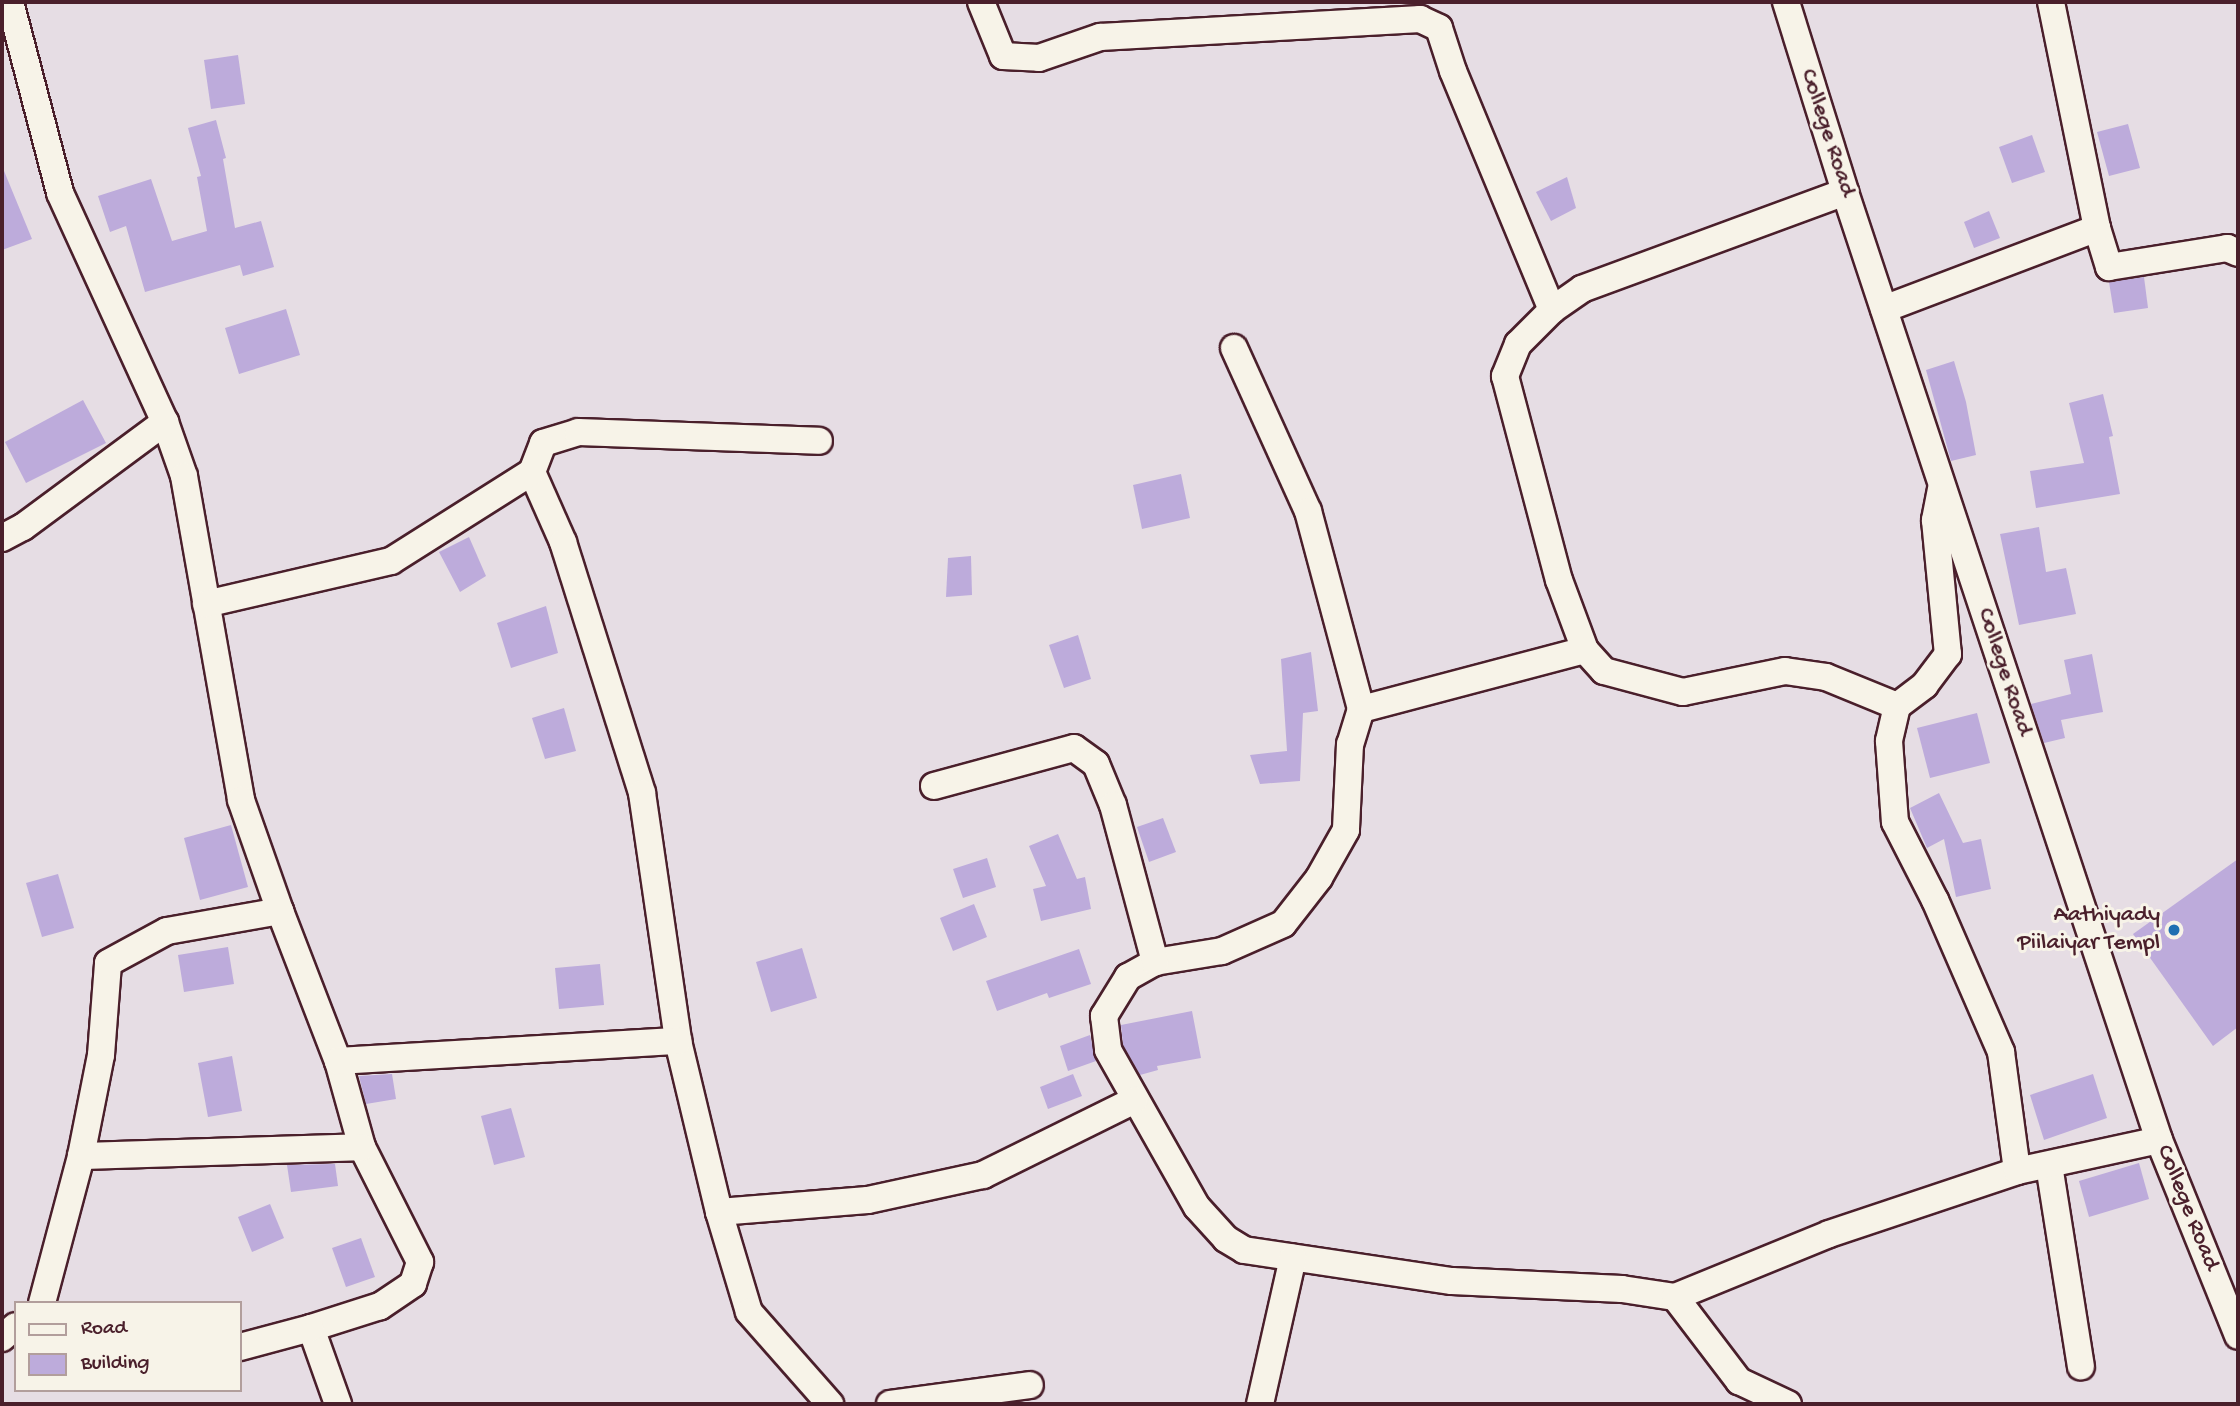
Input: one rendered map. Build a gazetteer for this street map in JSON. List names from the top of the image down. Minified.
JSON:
{"streets":{"street":["College Road"]},"places":["Aathiyady Piilaiyar Templ"],"legend":["Road","Building"]}
